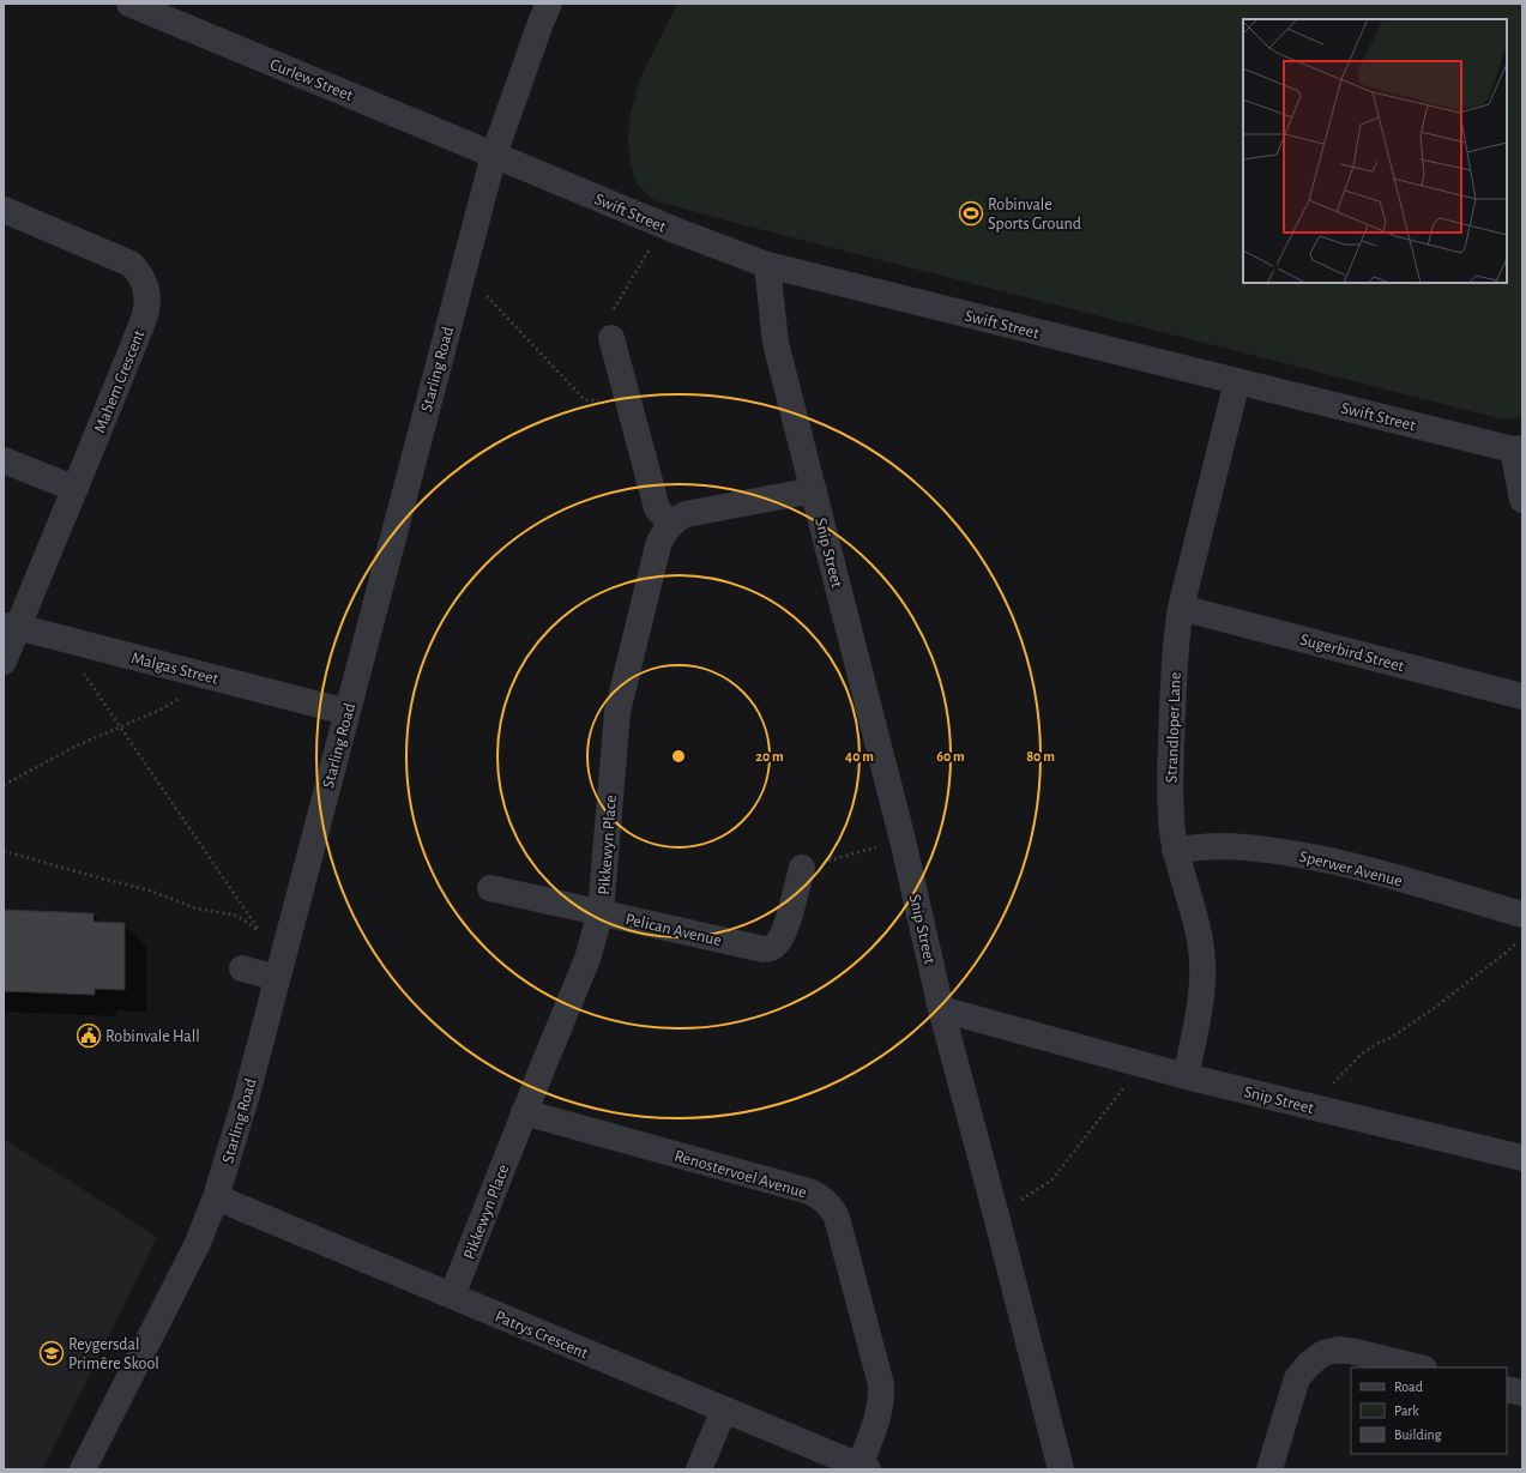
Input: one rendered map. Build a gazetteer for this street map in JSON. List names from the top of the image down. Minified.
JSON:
{"streets":{"street":["Curlew Street","Swift Street","Starling Road","Mahem Crescent","Snip Street","Sugerbird Street","Malgas Street","Strandloper Lane","Pikkewyn Place","Sperwer Avenue","Pelican Avenue","Renostervoel Avenue","Patrys Crescent"]},"crossings":[["Curlew Street","Swift Street"],["Curlew Street","Starling Road"],["Swift Street","Starling Road"],["Swift Street","Snip Street"],["Swift Street","Strandloper Lane"],["Starling Road","Malgas Street"],["Starling Road","Patrys Crescent"],["Mahem Crescent","Malgas Street"],["Snip Street","Strandloper Lane"],["Sugerbird Street","Strandloper Lane"],["Strandloper Lane","Sperwer Avenue"],["Pikkewyn Place","Pelican Avenue"],["Pikkewyn Place","Renostervoel Avenue"],["Pikkewyn Place","Patrys Crescent"],["Renostervoel Avenue","Patrys Crescent"]],"places":{"sports":["Robinvale Sports Ground"],"public building":["Robinvale Hall"],"school or university":["Reygersdal Primêre Skool"]},"legend":["Road","Park","Building"],"rings":["20 m","40 m","60 m","80 m"]}
